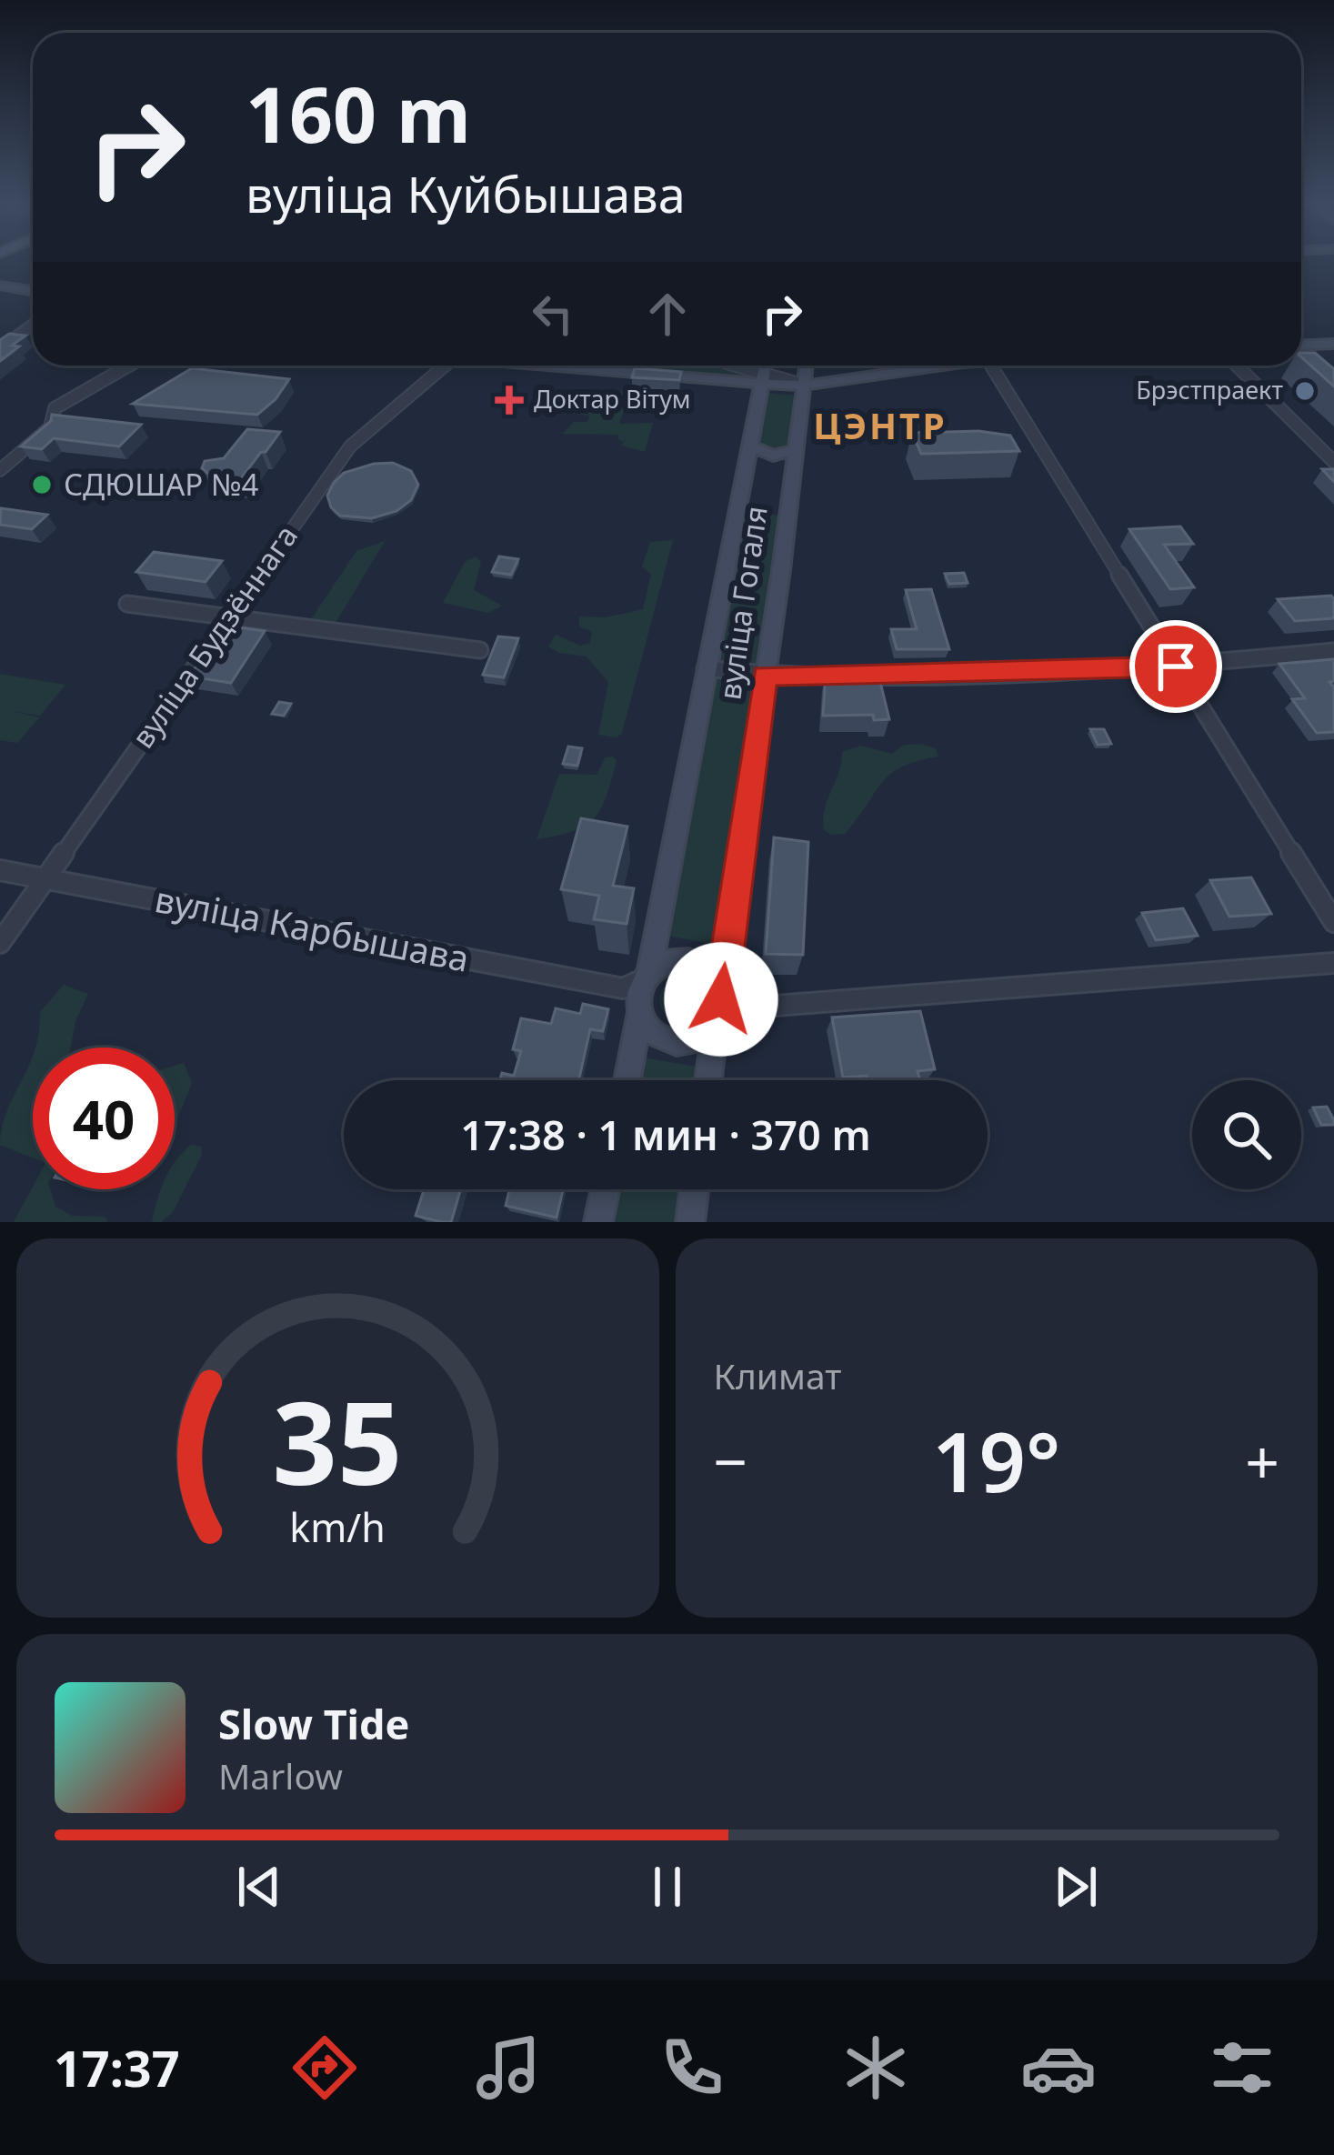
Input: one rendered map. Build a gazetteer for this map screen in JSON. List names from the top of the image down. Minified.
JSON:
{"streets":{"street":["вуліца Гогаля","вуліца Будзённага","вуліца Карбышава"]},"crossings":[["вуліца Гогаля","вуліца Карбышава"],["вуліца Будзённага","вуліца Карбышава"]],"districts":["ЦЭНТР"],"places":{"other":["Брэстпраект","СДЮШАР №4"],"health":["Доктар Вітум"]},"page":{"turn":["160 m","вуліца Куйбышава"],"limit":"40","trip":"17:38 · 1 мин · 370 m","tile":"Климат","heat":["−","19°","+"],"song":["Slow Tide","Marlow"],"tabs":"17:37","gauge":["35","km/h"]}}
